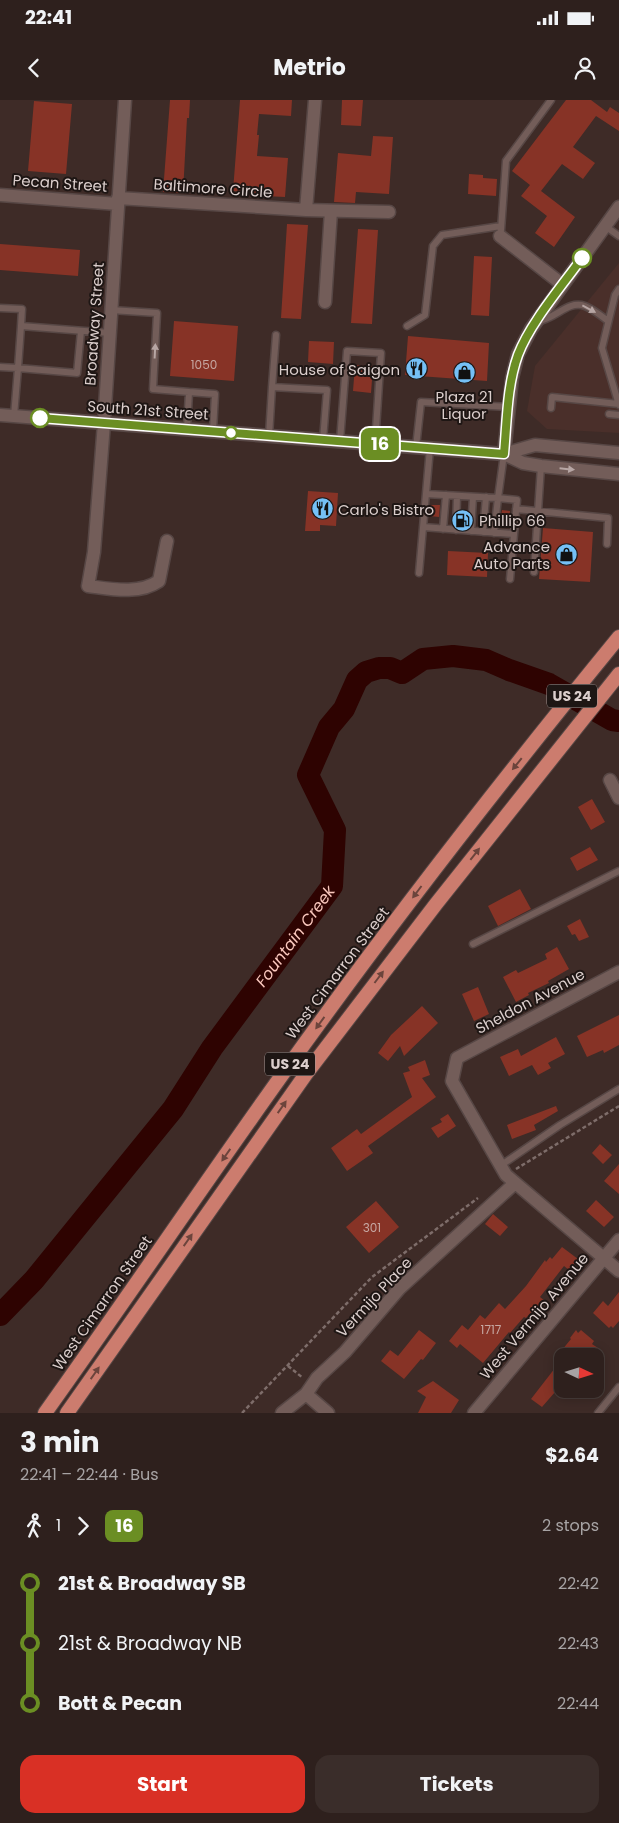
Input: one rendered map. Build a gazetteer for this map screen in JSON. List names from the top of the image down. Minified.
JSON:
{"streets":{"highway":["US 24","West Cimarron Street"],"street":["Pecan Street","Baltimore Circle","Broadway Street","South 21st Street","Sheldon Avenue","Vermijo Place","West Vermijo Avenue"]},"crossings":[["Pecan Street","Baltimore Circle"],["Pecan Street","Broadway Street"],["Baltimore Circle","Broadway Street"],["Broadway Street","South 21st Street"],["Sheldon Avenue","Vermijo Place"]],"water":["Fountain Creek"],"places":{"restaurant":["House of Saigon","Carlo's Bistro"],"shop":["Plaza 21 Liquor","Advance Auto Parts"],"fuel station":["Phillip 66"]},"lines":["bus line 16"],"house_numbers":["1050","301","1717"],"north":"right","page":{"status":"22:41","header":"Metrio","on_map":"16","heading":["3 min","22:41 – 22:44 · Bus","$2.64"],"legs":["1","16","2 stops"],"list":[{"name":"21st & Broadway SB","value":"22:42"},{"name":"21st & Broadway NB","value":"22:43"},{"name":"Bott & Pecan","value":"22:44"}],"buttons":["Start","Tickets"]}}
